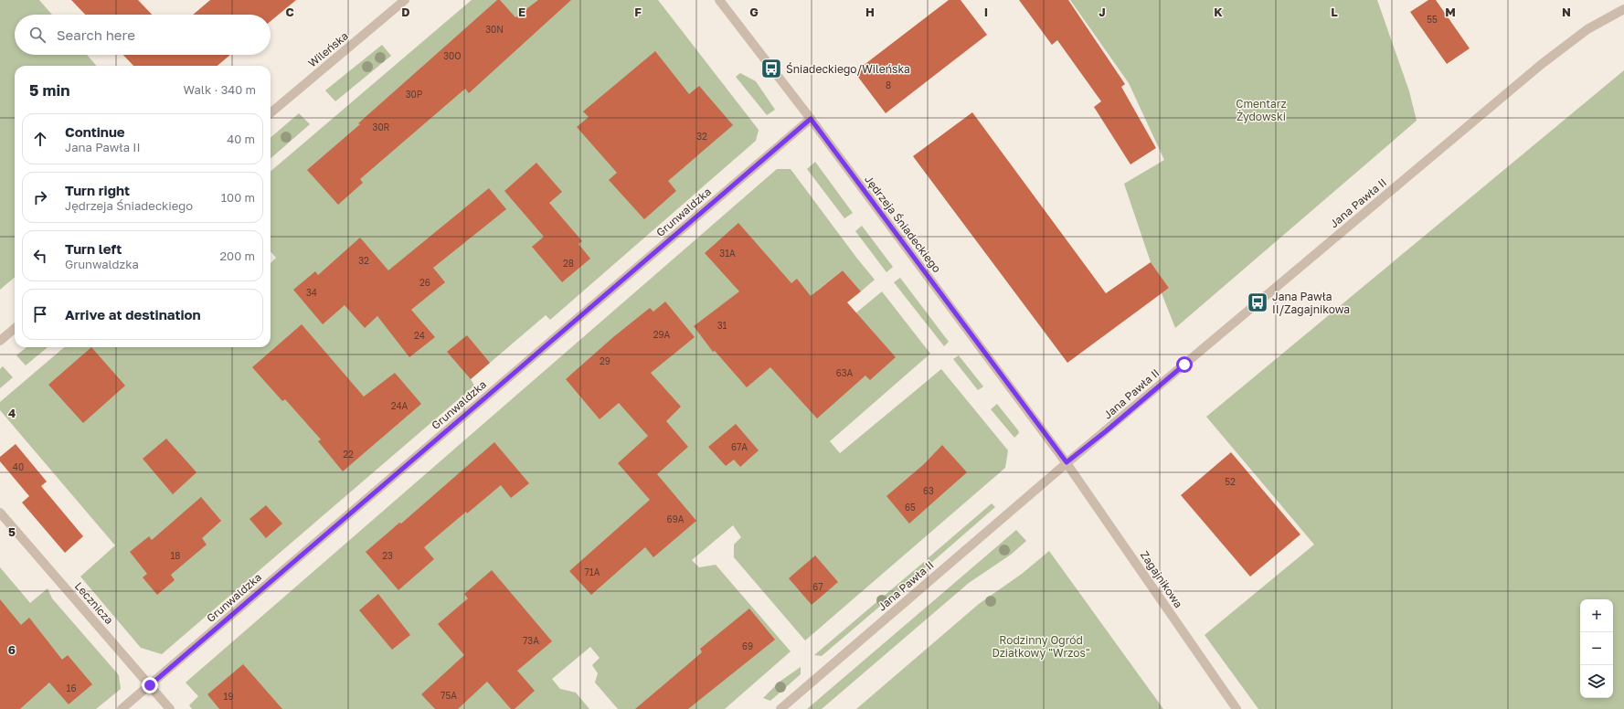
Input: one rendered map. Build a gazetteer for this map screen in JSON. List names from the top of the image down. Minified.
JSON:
{"streets":{"street":["Wileńska","Jana Pawła II","Grunwaldzka","Jędrzeja Śniadeckiego","Zagajnikowa","Lecznicza"]},"crossings":[["Jana Pawła II","Jędrzeja Śniadeckiego"],["Jana Pawła II","Zagajnikowa"],["Grunwaldzka","Jędrzeja Śniadeckiego"],["Grunwaldzka","Lecznicza"],["Jędrzeja Śniadeckiego","Zagajnikowa"]],"parks":["Cmentarz Żydowski","Rodzinny Ogród Działkowy \"Wrzos\""],"places":{"bus stop":["Śniadeckiego/Wileńska","Jana Pawła II/Zagajnikowa"]},"house_numbers":["55","30N","30O","8","30P","30R","32","31A","32","28","26","34","31","29A","24","29","63A","24A","67A","22","40","52","63","65","69A","18","23","71A","67","73A","69","16","75A","19"],"page":{"search":"Search here","heading":["5 min","Walk · 340 m"],"list":[["Continue","Jana Pawła II","40 m"],["Turn right","Jędrzeja Śniadeckiego","100 m"],["Turn left","Grunwaldzka","200 m"],"Arrive at destination"],"map_buttons":["+","−"]},"grid":{"columns":["C","D","E","F","G","H","I","J","K","L","M","N"],"rows":["4","5","6"]}}
